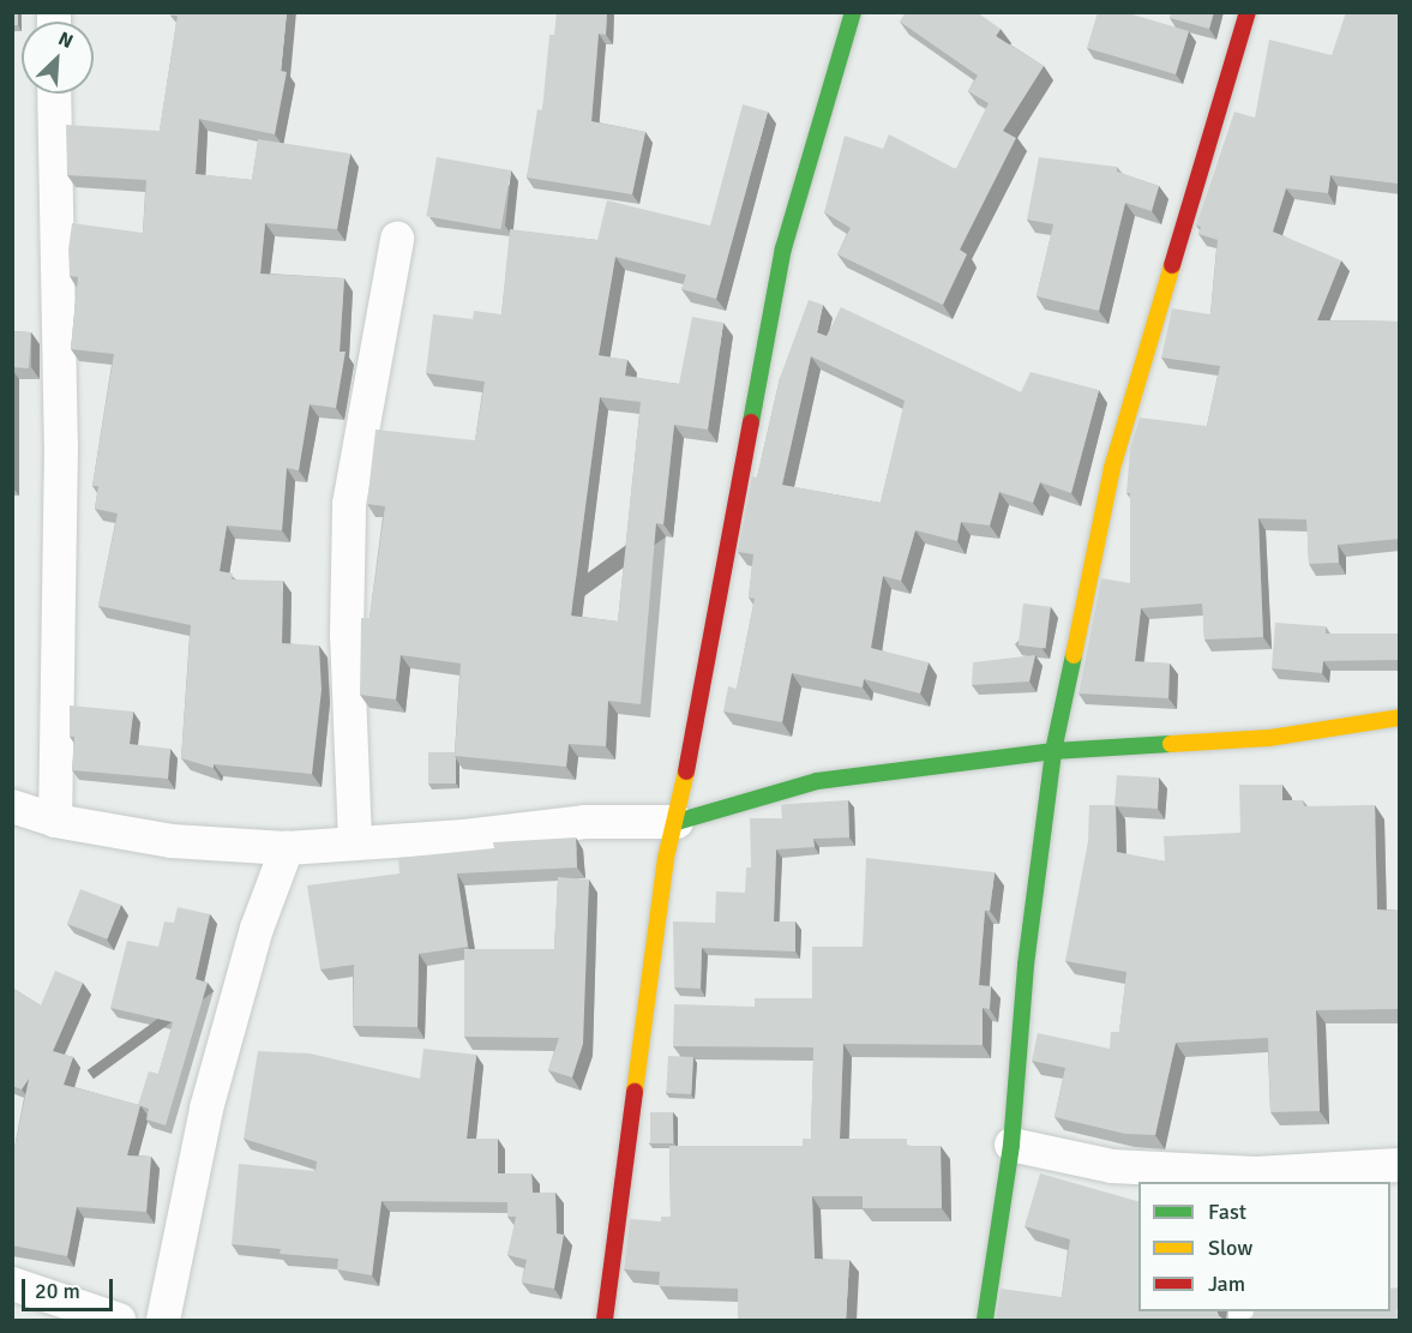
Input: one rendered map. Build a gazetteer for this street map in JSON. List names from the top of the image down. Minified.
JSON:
{"legend":["Fast","Slow","Jam"],"scale_bar":"20 m","north":"top right"}
